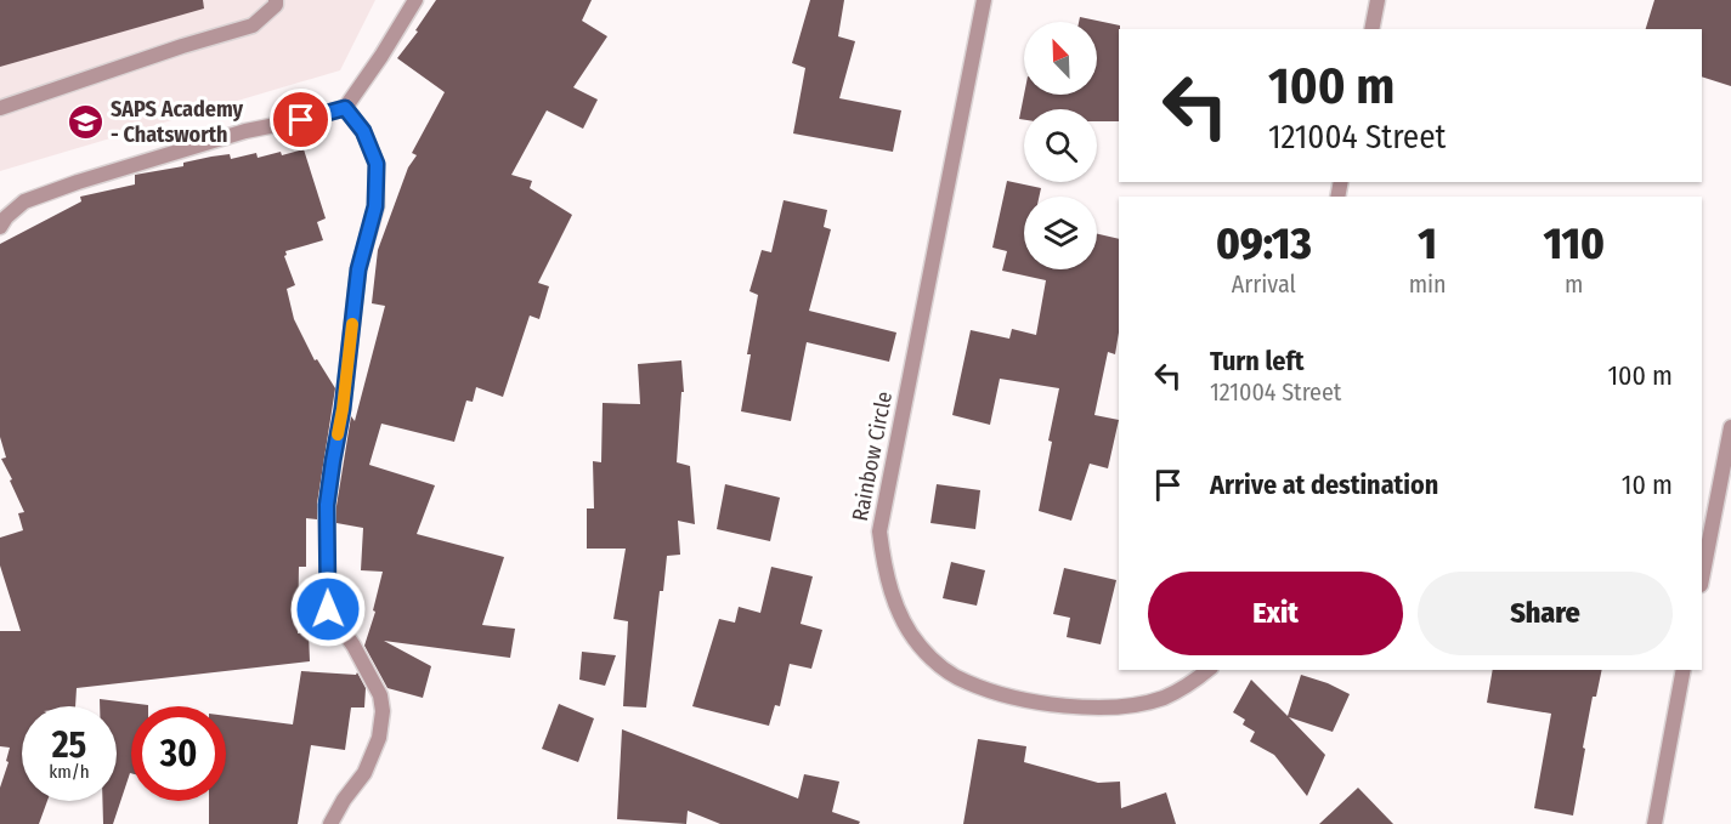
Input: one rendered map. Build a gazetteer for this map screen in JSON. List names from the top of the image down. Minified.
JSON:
{"streets":{"street":["Rainbow Circle"]},"places":{"school or university":["SAPS Academy - Chatsworth"]},"north":"top left","page":{"turn":["100 m","121004 Street"],"eta":["09:13","Arrival","1","min","110","m"],"list":[{"name":"Turn left","note":"121004 Street","value":"100 m"},{"name":"Arrive at destination","value":"10 m"}],"buttons":["Exit","Share"],"speed":"25 km/h","limit":"30"}}
